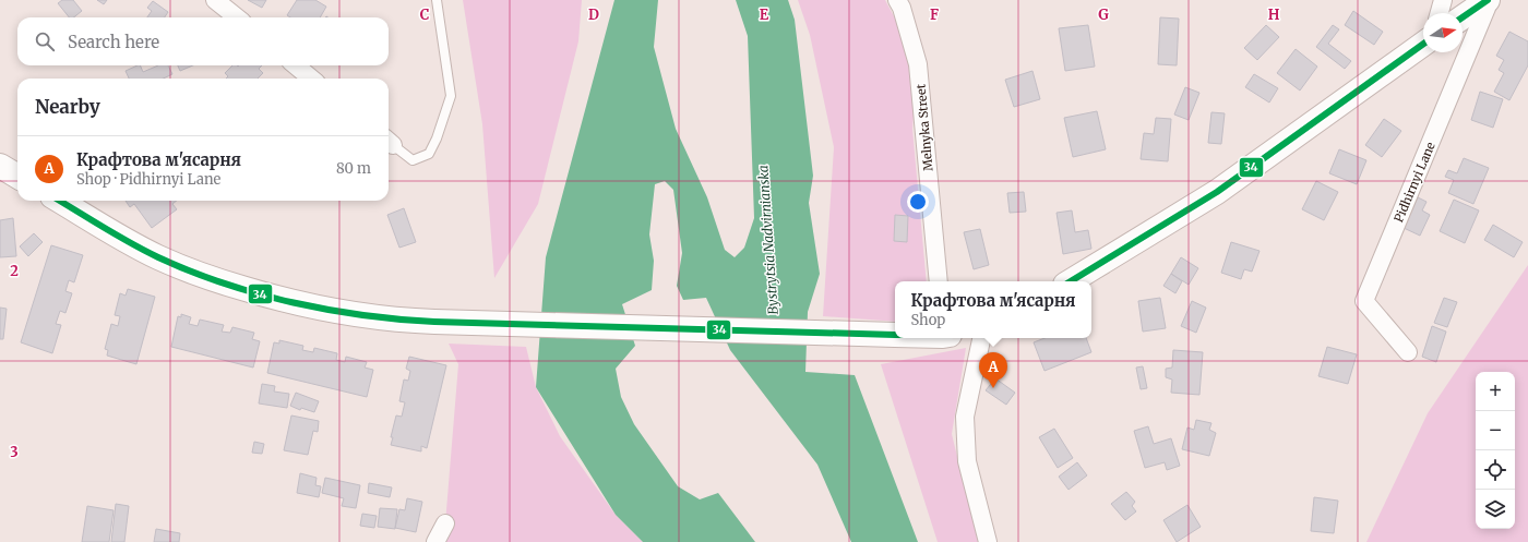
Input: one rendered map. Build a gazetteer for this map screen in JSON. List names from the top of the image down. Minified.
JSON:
{"streets":{"street":["Melnyka Street","Pidhirnyi Lane"]},"water":["Bystrytsia Nadvirnianska"],"lines":["transit line 34"],"north":"right","page":{"search":"Search here","heading":"Nearby","list":[{"mark":"A","name":"Крафтова м'ясарня","note":"Shop · Pidhirnyi Lane","value":"80 m"}],"popup":["Крафтова м'ясарня","Shop"],"pins":"A","map_buttons":["+","−"]},"grid":{"columns":["C","D","E","F","G","H"],"rows":["2","3"]}}
